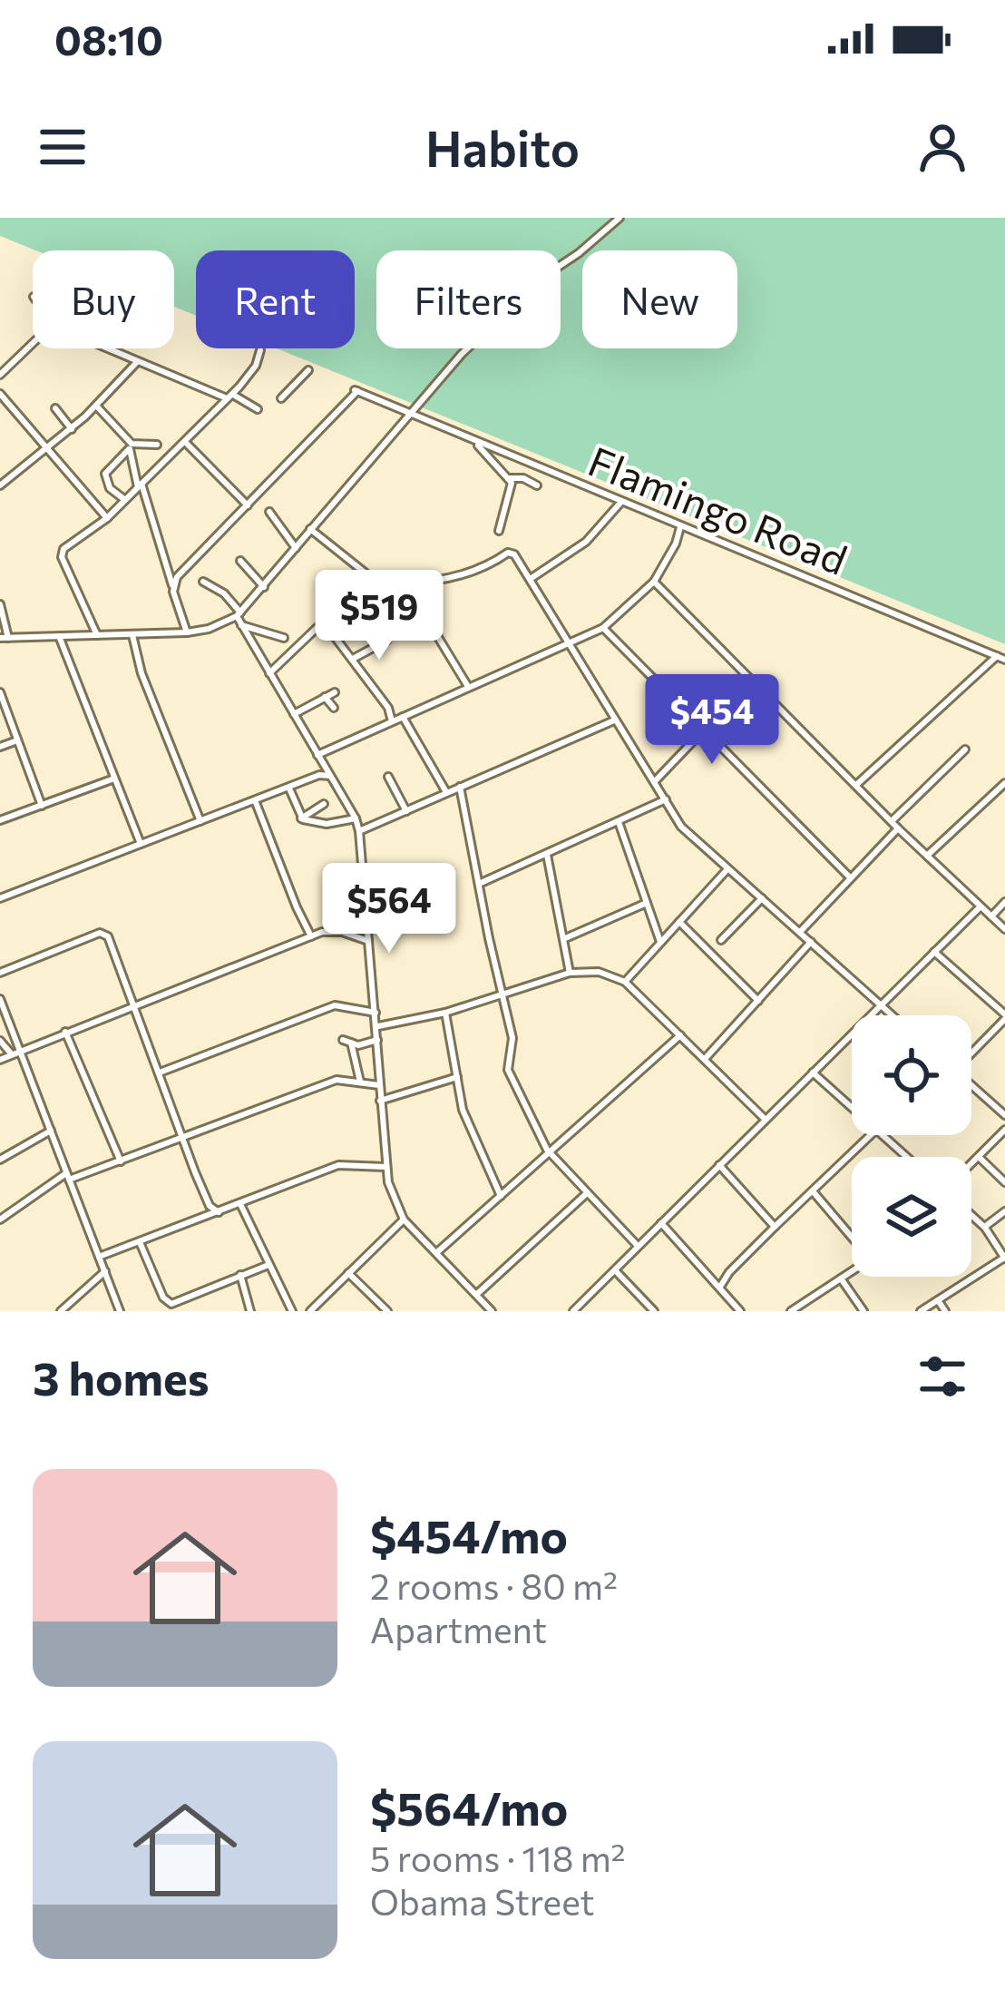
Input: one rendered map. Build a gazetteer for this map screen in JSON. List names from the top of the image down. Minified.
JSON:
{"streets":{"street":["Flamingo Road"]},"page":{"status":"08:10","header":"Habito","chip":["Buy","Rent","Filters","New"],"price":["$519","$454","$564"],"heading":"3 homes","list":[{"name":"$454/mo","note":"2 rooms · 80 m² · Apartment"},{"name":"$564/mo","note":"5 rooms · 118 m² · Obama Street"}]}}
